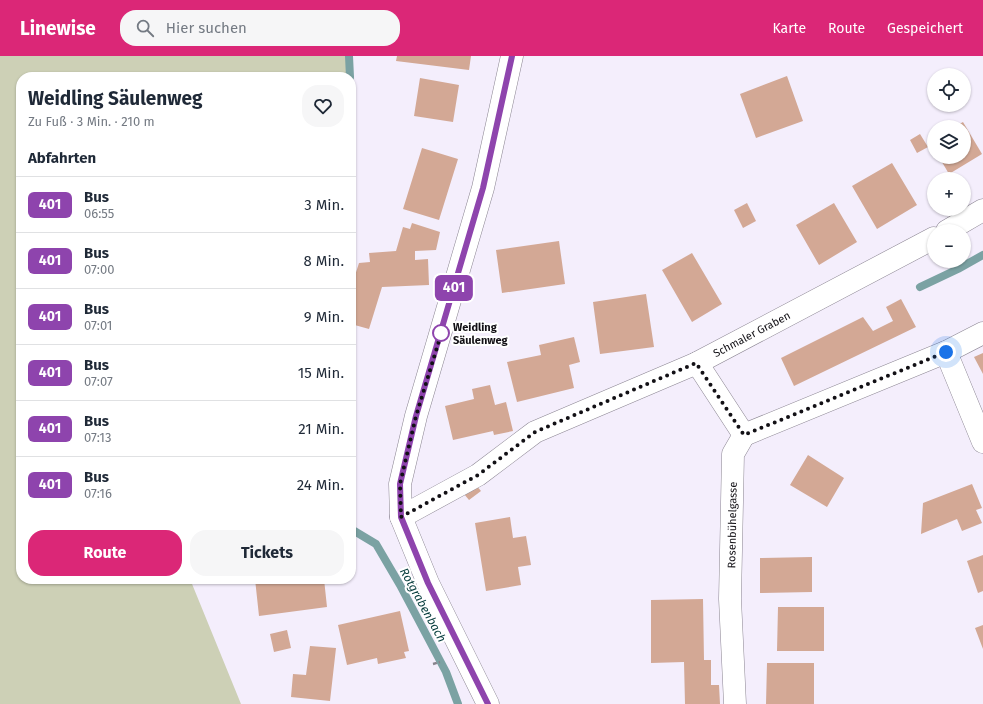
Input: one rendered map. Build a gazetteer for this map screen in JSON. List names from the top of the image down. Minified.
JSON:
{"streets":{"street":["Schmaler Graben","Rosenbühelgasse"]},"water":["Rotgrabenbach"],"places":["Weidling Säulenweg"],"lines":["bus line 401"],"page":{"header":"Linewise","search":"Hier suchen","nav":["Karte","Route","Gespeichert"],"on_map":"401","map_buttons":["+","−"],"heading":[["Weidling Säulenweg","Zu Fuß · 3 Min. · 210 m"],"Abfahrten"],"list":[{"mark":"401","name":"Bus","note":"06:55","value":"3 Min."},{"mark":"401","name":"Bus","note":"07:00","value":"8 Min."},{"mark":"401","name":"Bus","note":"07:01","value":"9 Min."},{"mark":"401","name":"Bus","note":"07:07","value":"15 Min."},{"mark":"401","name":"Bus","note":"07:13","value":"21 Min."},{"mark":"401","name":"Bus","note":"07:16","value":"24 Min."}],"buttons":["Route","Tickets"]}}
